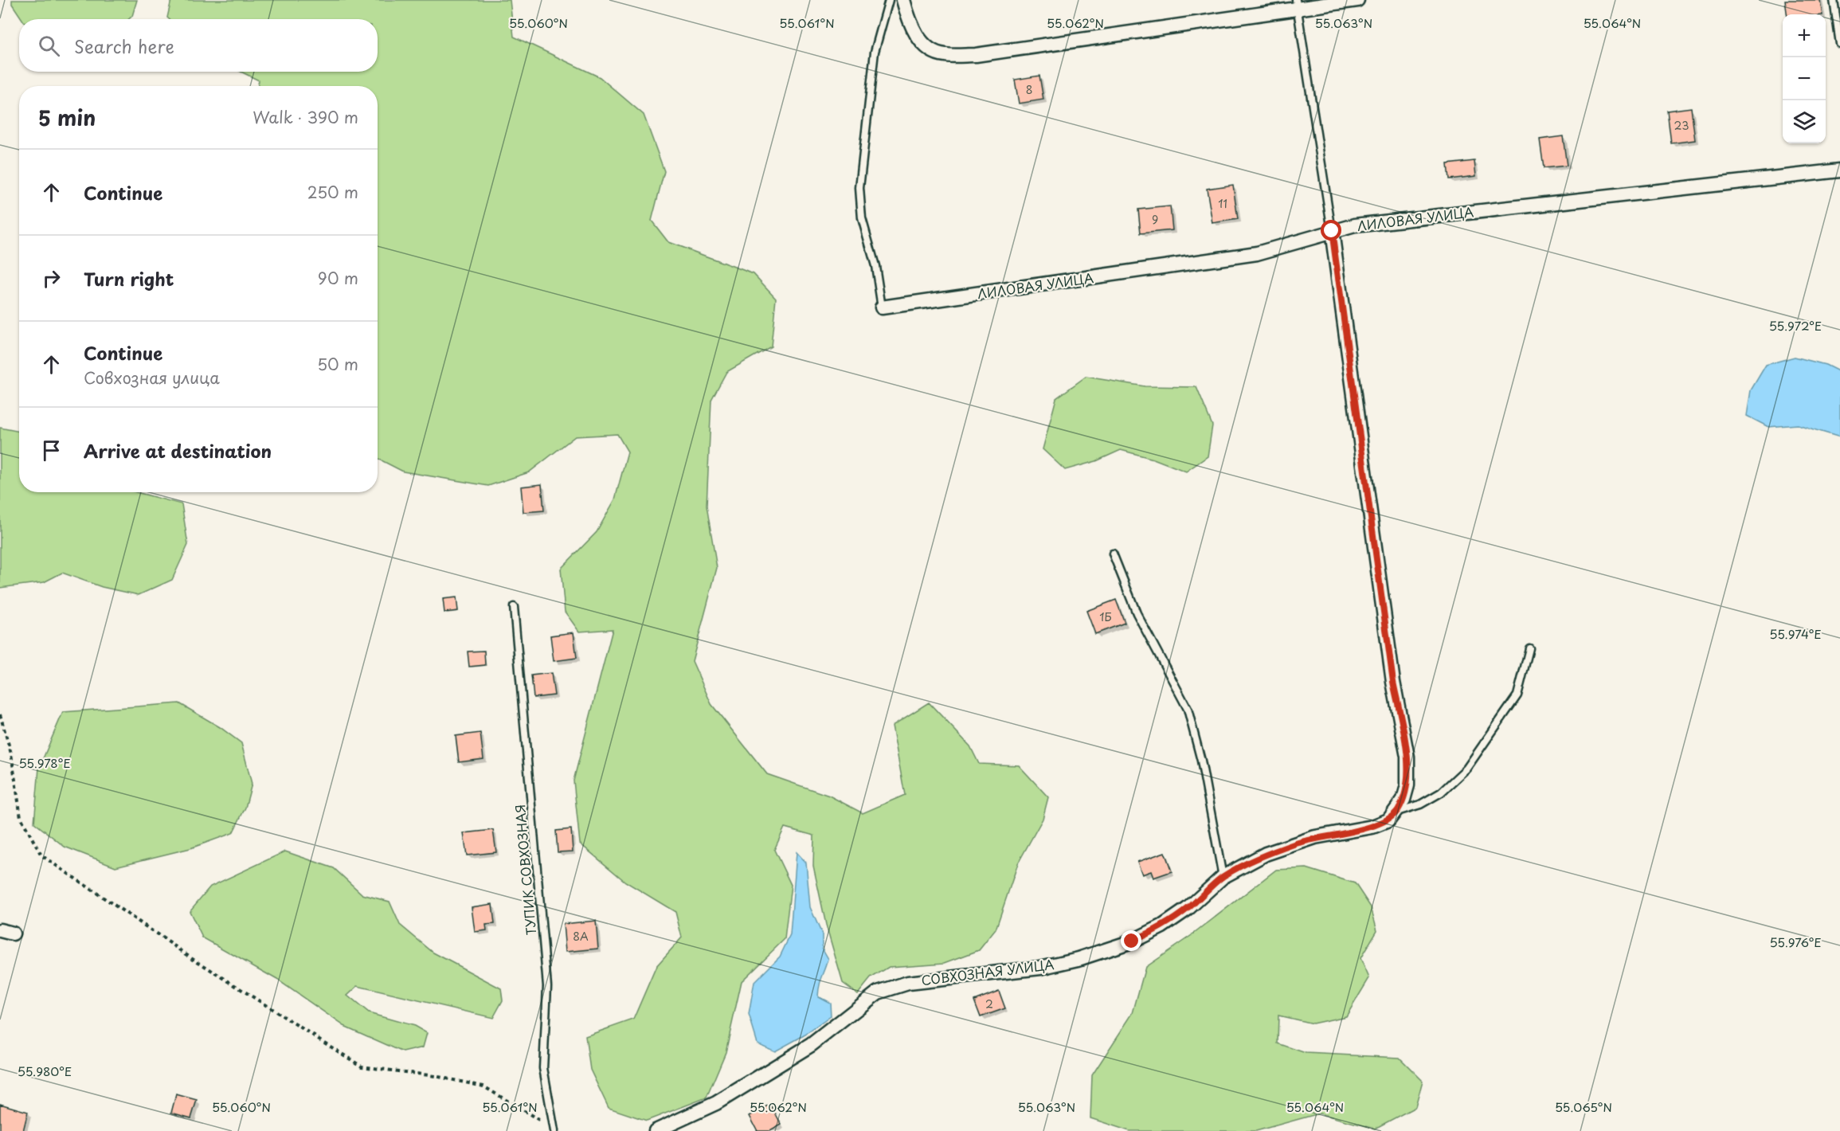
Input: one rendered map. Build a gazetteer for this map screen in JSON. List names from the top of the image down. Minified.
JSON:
{"streets":{"street":["ЛИЛОВАЯ УЛИЦА","СОВХОЗНАЯ УЛИЦА"],"lane":["ТУПИК СОВХОЗНАЯ"]},"house_numbers":["8","23","11","9","1Б","8А","2"],"page":{"map_buttons":["+","−"],"search":"Search here","heading":["5 min","Walk · 390 m"],"list":[["Continue","250 m"],["Turn right","90 m"],["Continue","Совхозная улица","50 m"],"Arrive at destination"]},"coordinates":["55.060°N","55.061°N","55.062°N","55.063°N","55.064°N","55.972°E","55.974°E","55.978°E","55.976°E","55.980°E","55.065°N"]}
